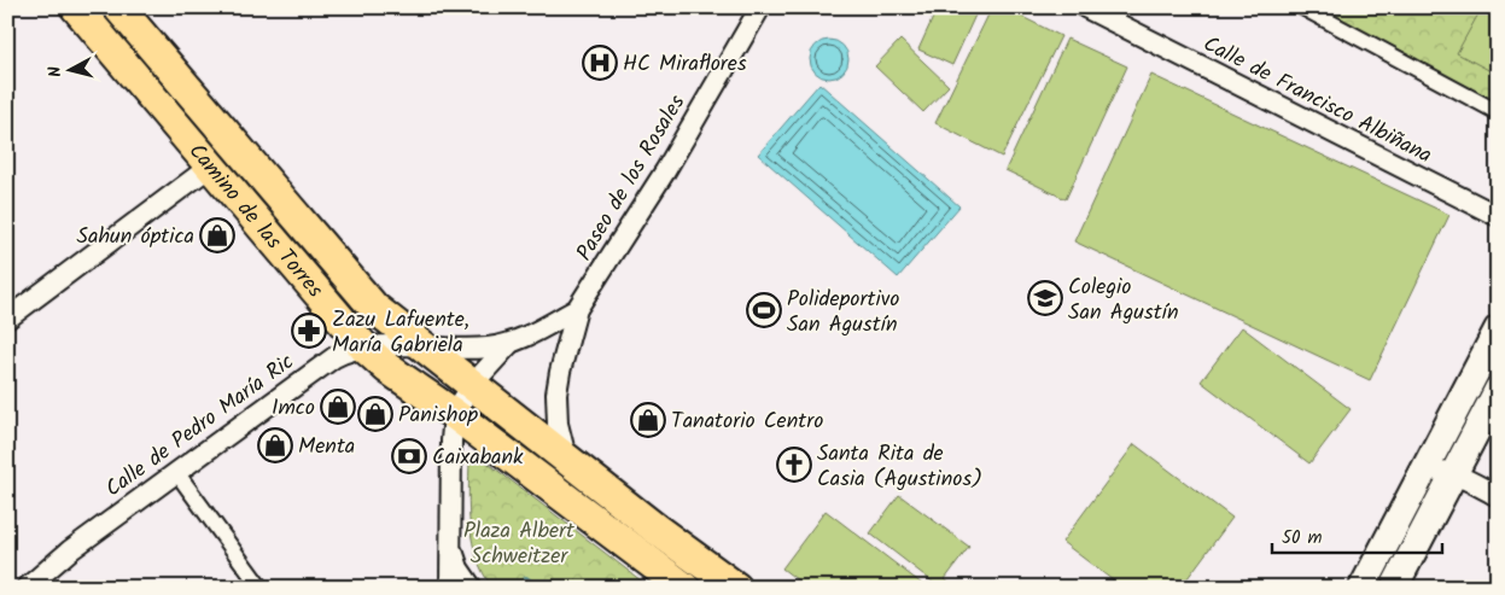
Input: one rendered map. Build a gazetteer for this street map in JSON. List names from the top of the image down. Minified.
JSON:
{"streets":{"main road":["Camino de las Torres"],"street":["Calle de Francisco Albiñana","Paseo de los Rosales","Calle de Pedro María Ric"]},"crossings":[["Paseo de los Rosales","Camino de las Torres"],["Paseo de los Rosales","Calle de Pedro María Ric"],["Camino de las Torres","Calle de Pedro María Ric"]],"parks":["Plaza Albert Schweitzer"],"places":{"hospital":["HC Miraflores"],"shop":["Sahun óptica","Imco","Panishop","Tanatorio Centro","Menta"],"school or university":["Colegio San Agustín"],"sports":["Polideportivo San Agustín"],"pharmacy":["Zazu Lafuente, María Gabriela"],"bank":["Caixabank"],"church":["Santa Rita de Casia (Agustinos)"]},"scale_bar":"50 m","north":"left"}
